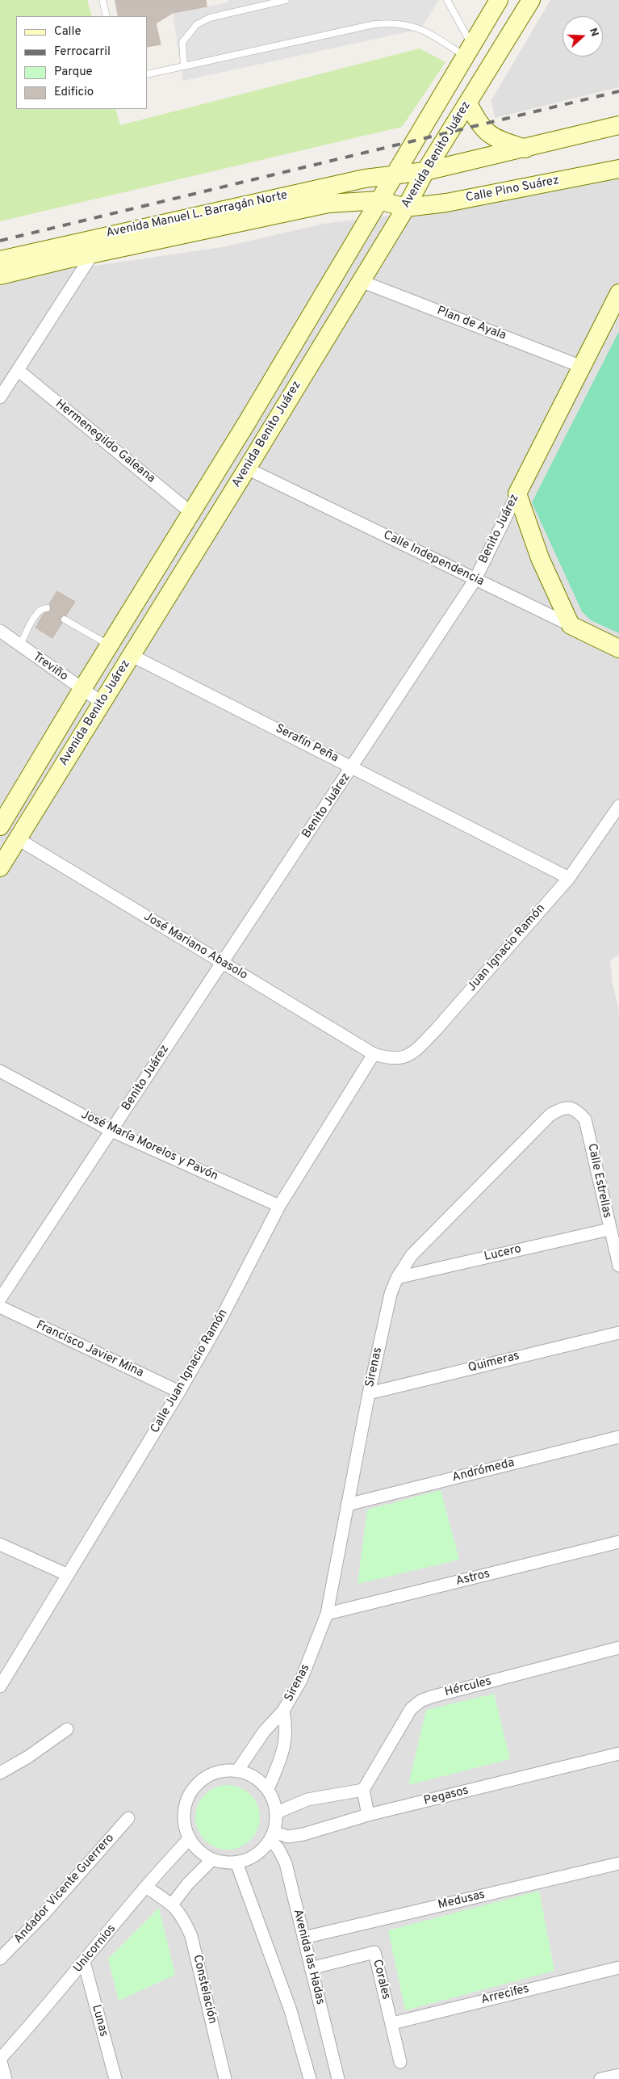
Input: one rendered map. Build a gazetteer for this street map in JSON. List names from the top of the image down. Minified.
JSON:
{"streets":{"main road":["Avenida Benito Juárez","Calle Pino Suárez","Avenida Manuel L. Barragán Norte","Benito Juárez","Calle Independencia"],"street":["Plan de Ayala","Hermenegildo Galeana","Treviño","Serafín Peña","José Mariano Abasolo","Juan Ignacio Ramón","José María Morelos y Pavón","Calle Estrellas","Lucero","Francisco Javier Mina","Quimeras","Sirenas","Calle Juan Ignacio Ramón","Andrómeda","Astros","Hércules","Pegasos","Andador Vicente Guerrero","Medusas","Unicornios","Avenida las Hadas","Corales","Constelación","Arrecifes","Lunas"]},"crossings":[["Avenida Benito Juárez","Calle Pino Suárez"],["Avenida Benito Juárez","Avenida Manuel L. Barragán Norte"],["Avenida Benito Juárez","Plan de Ayala"],["Avenida Benito Juárez","Hermenegildo Galeana"],["Avenida Benito Juárez","Calle Independencia"],["Avenida Benito Juárez","Treviño"],["Avenida Benito Juárez","Serafín Peña"],["Avenida Benito Juárez","José Mariano Abasolo"],["Calle Pino Suárez","Avenida Manuel L. Barragán Norte"],["Plan de Ayala","Benito Juárez"],["Benito Juárez","Calle Independencia"],["Benito Juárez","Serafín Peña"],["Benito Juárez","José Mariano Abasolo"],["Benito Juárez","José María Morelos y Pavón"],["Serafín Peña","Juan Ignacio Ramón"],["José Mariano Abasolo","Juan Ignacio Ramón"],["José Mariano Abasolo","Calle Juan Ignacio Ramón"],["Juan Ignacio Ramón","Calle Juan Ignacio Ramón"],["José María Morelos y Pavón","Calle Juan Ignacio Ramón"],["Calle Estrellas","Lucero"],["Calle Estrellas","Sirenas"],["Lucero","Sirenas"],["Francisco Javier Mina","Calle Juan Ignacio Ramón"],["Quimeras","Sirenas"],["Sirenas","Andrómeda"],["Sirenas","Astros"],["Sirenas","Pegasos"],["Sirenas","Unicornios"],["Sirenas","Avenida las Hadas"],["Pegasos","Unicornios"],["Pegasos","Avenida las Hadas"],["Medusas","Avenida las Hadas"],["Unicornios","Avenida las Hadas"],["Unicornios","Constelación"],["Unicornios","Lunas"],["Avenida las Hadas","Corales"],["Corales","Arrecifes"]],"legend":["Calle","Ferrocarril","Parque","Edificio"],"north":"right"}
